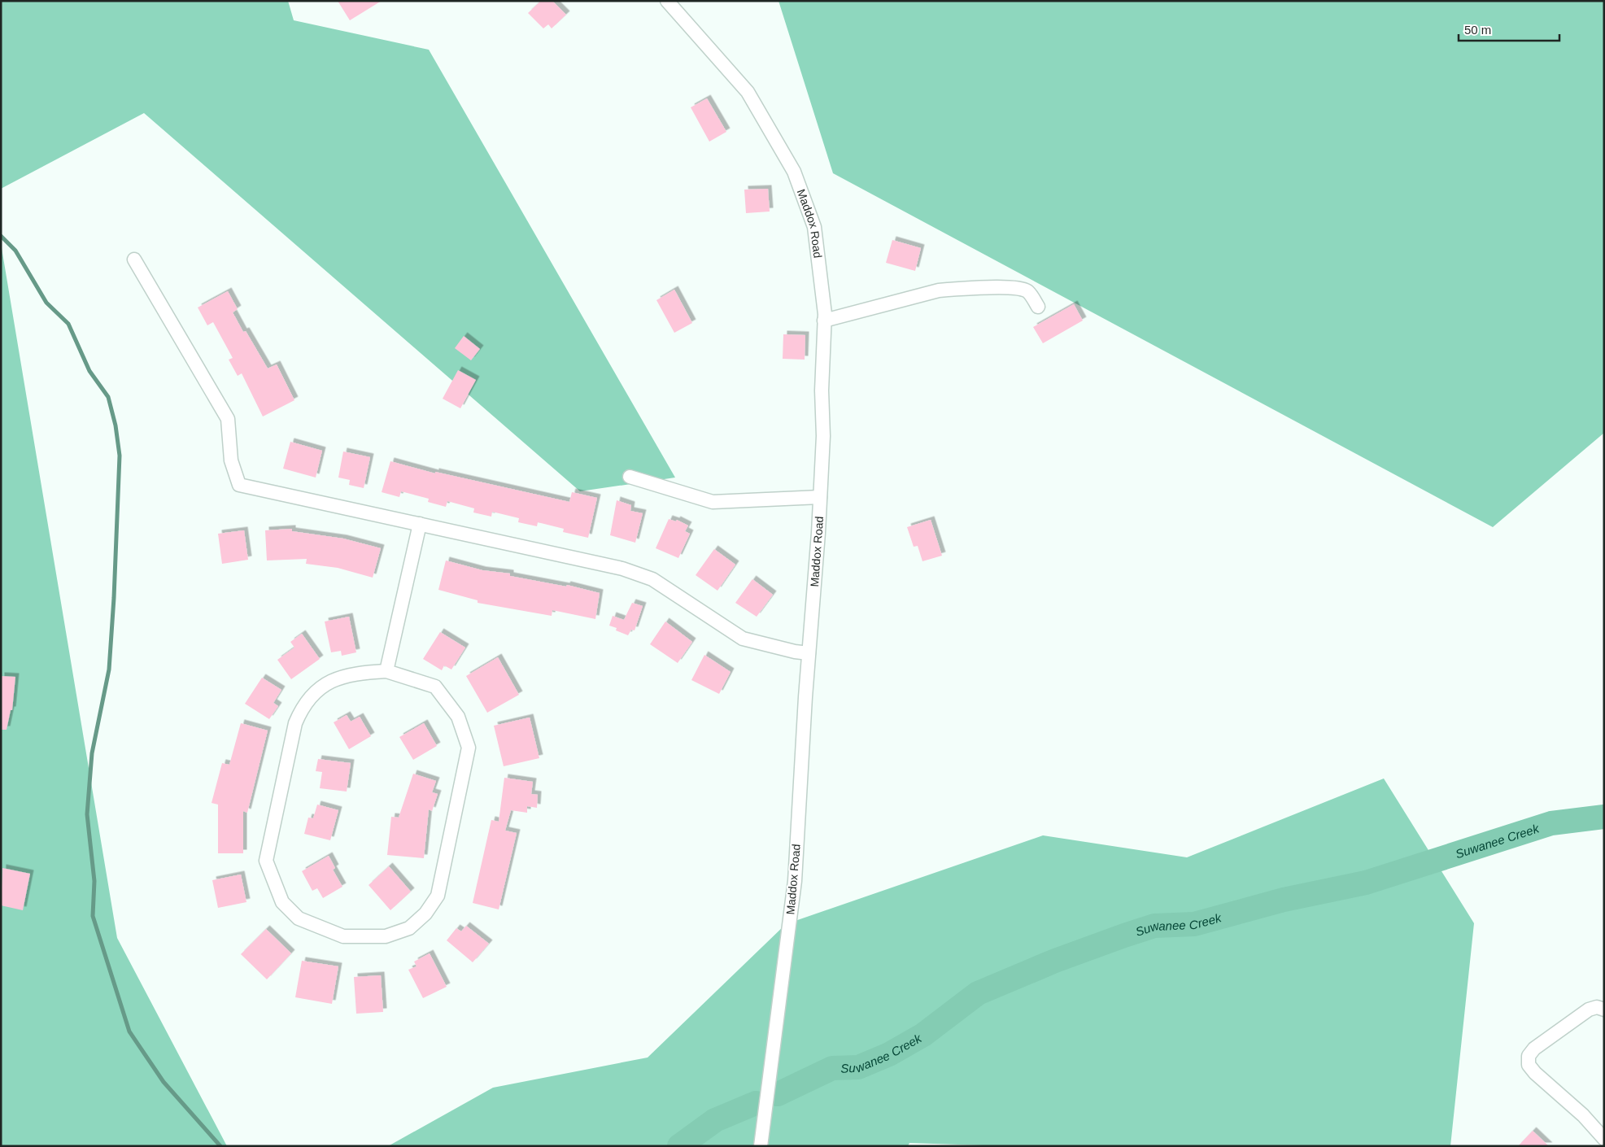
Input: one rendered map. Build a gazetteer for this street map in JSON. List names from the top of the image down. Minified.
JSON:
{"streets":{"street":["Maddox Road"]},"water":["Suwanee Creek"],"scale_bar":"50 m"}
